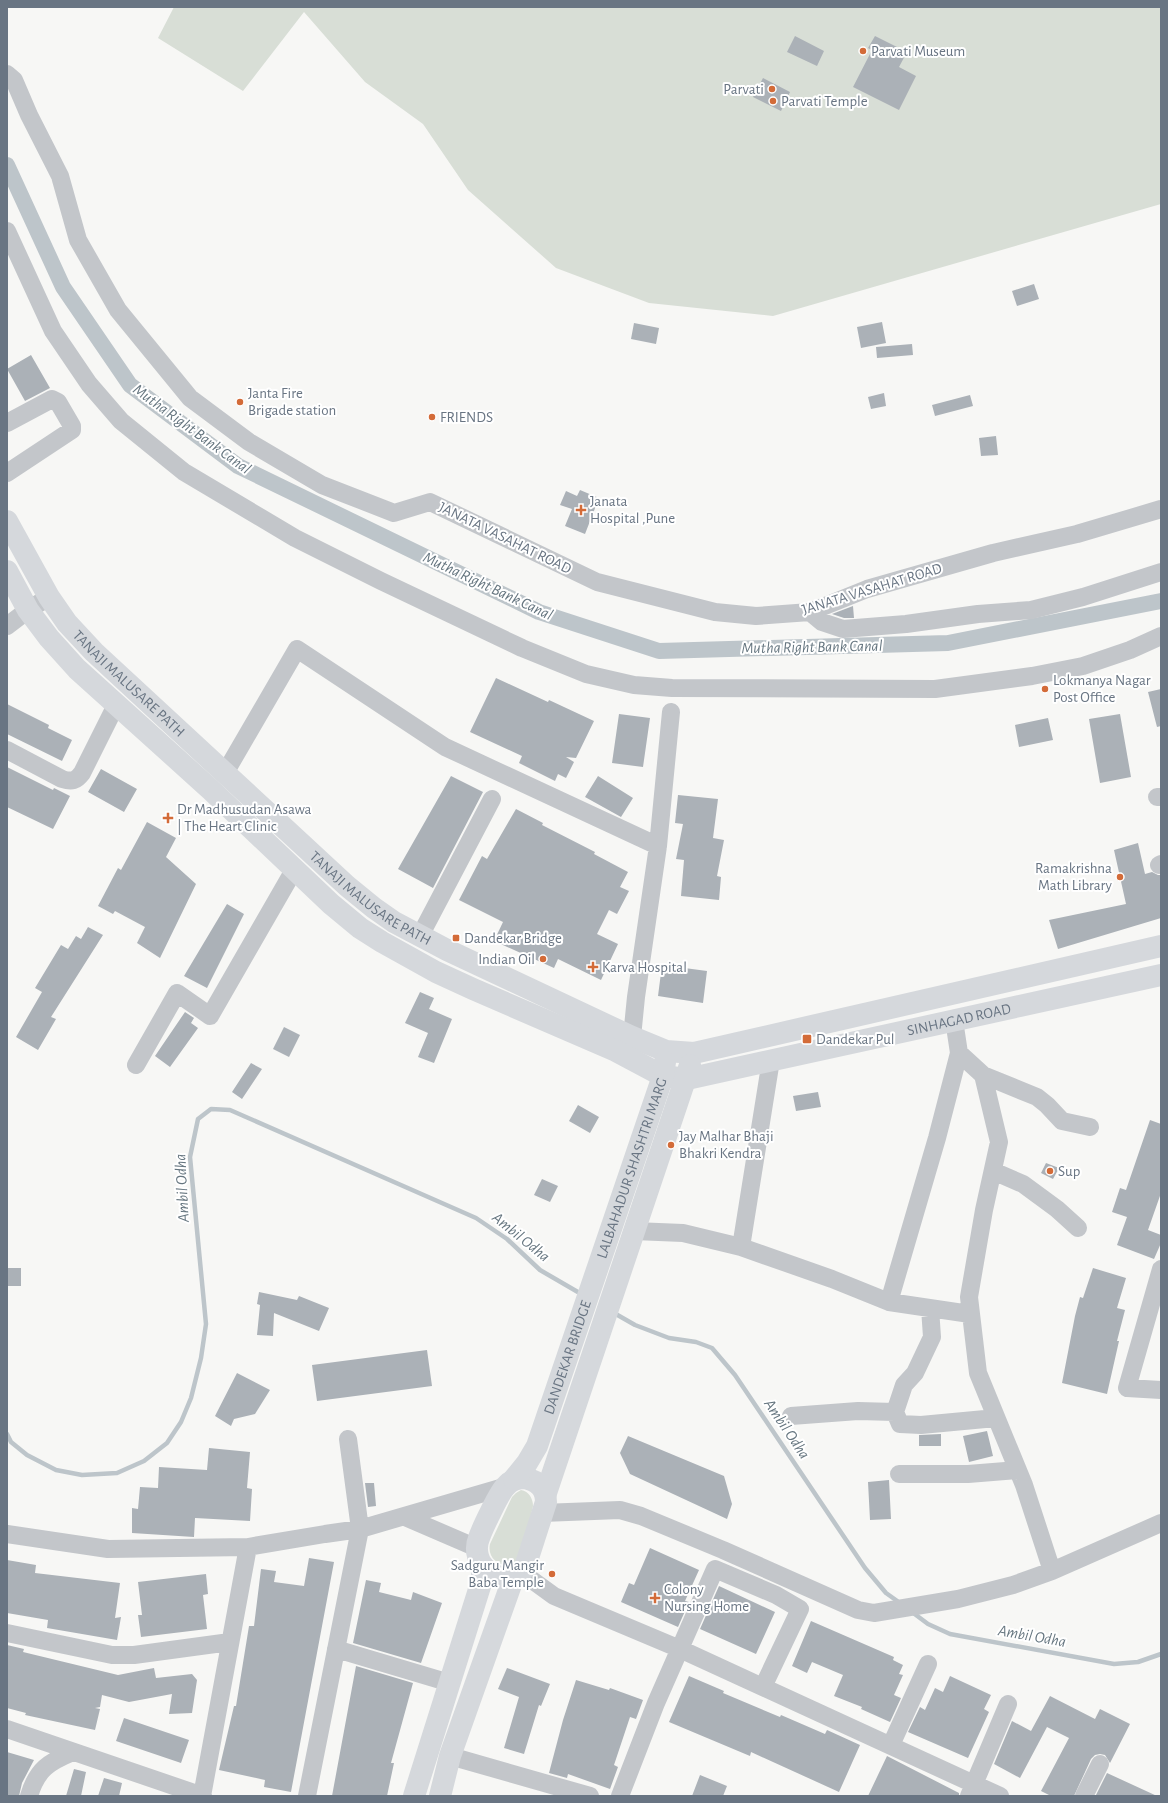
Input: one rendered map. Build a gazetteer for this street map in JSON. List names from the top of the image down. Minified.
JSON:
{"streets":{"main road":["TANAJI MALUSARE PATH","SINHAGAD ROAD","LALBAHADUR SHASHTRI MARG","DANDEKAR BRIDGE"],"street":["JANATA VASAHAT ROAD"]},"crossings":[["TANAJI MALUSARE PATH","SINHAGAD ROAD"],["TANAJI MALUSARE PATH","LALBAHADUR SHASHTRI MARG"],["SINHAGAD ROAD","LALBAHADUR SHASHTRI MARG"],["LALBAHADUR SHASHTRI MARG","DANDEKAR BRIDGE"]],"water":["Mutha Right Bank Canal","Ambil Odha"],"places":{"other":["Parvati Museum","Parvati","Parvati Temple","Janta Fire Brigade station","FRIENDS","Lokmanya Nagar Post Office","Ramakrishna Math Library","Indian Oil","Jay Malhar Bhaji Bhakri Kendra","Sup","Sadguru Mangir Baba Temple"],"health":["Janata Hospital ,Pune","Dr Madhusudan Asawa | The Heart Clinic","Karva Hospital","Colony Nursing Home"],"transit":["Dandekar Bridge","Dandekar Pul"]}}
